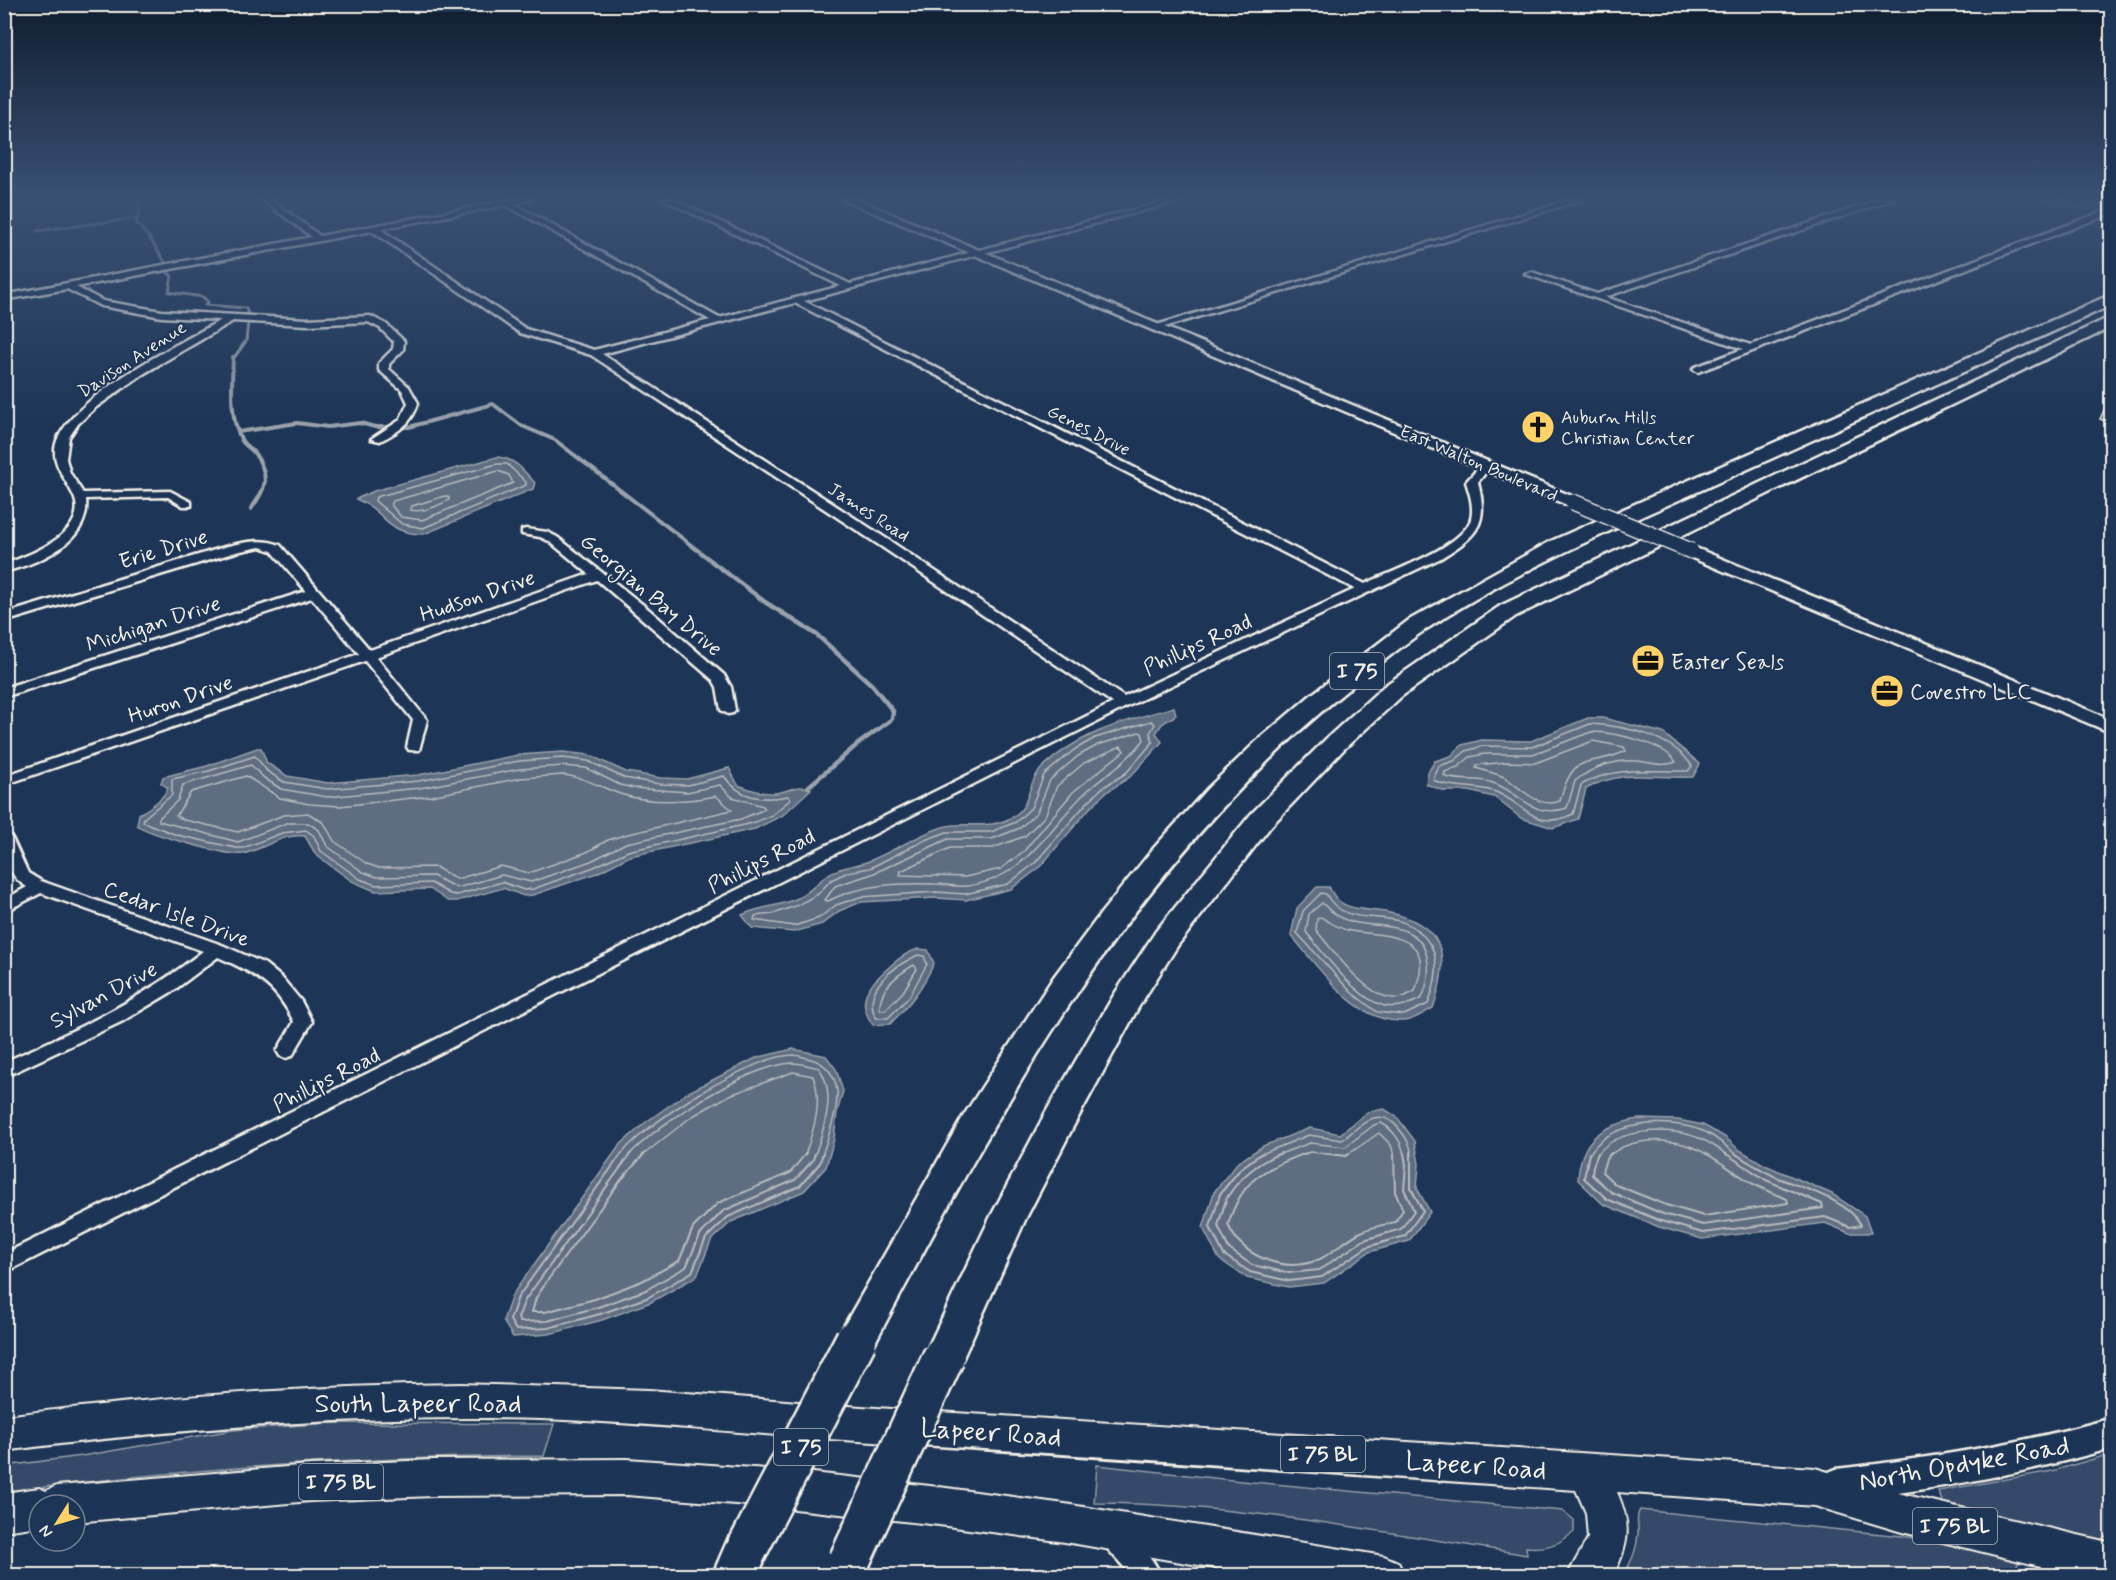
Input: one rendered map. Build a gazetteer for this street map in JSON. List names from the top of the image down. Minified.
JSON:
{"streets":{"highway":["I 75"],"main road":["East Walton Boulevard","South Lapeer Road","Lapeer Road","I 75 BL","North Opdyke Road"],"street":["Davison Avenue","Genes Drive","James Road","Erie Drive","Georgian Bay Drive","Hudson Drive","Michigan Drive","Phillips Road","Huron Drive","Cedar Isle Drive","Sylvan Drive"]},"crossings":[["Genes Drive","Phillips Road"],["East Walton Boulevard","Phillips Road"],["James Road","Phillips Road"],["Erie Drive","Hudson Drive"],["Erie Drive","Michigan Drive"],["Erie Drive","Huron Drive"],["Georgian Bay Drive","Hudson Drive"],["Hudson Drive","Huron Drive"],["Cedar Isle Drive","Sylvan Drive"],["South Lapeer Road","Lapeer Road"],["Lapeer Road","North Opdyke Road"]],"places":{"church":["Auburn Hills Christian Center"],"office":["Easter Seals","Covestro LLC"]},"north":"bottom left"}
